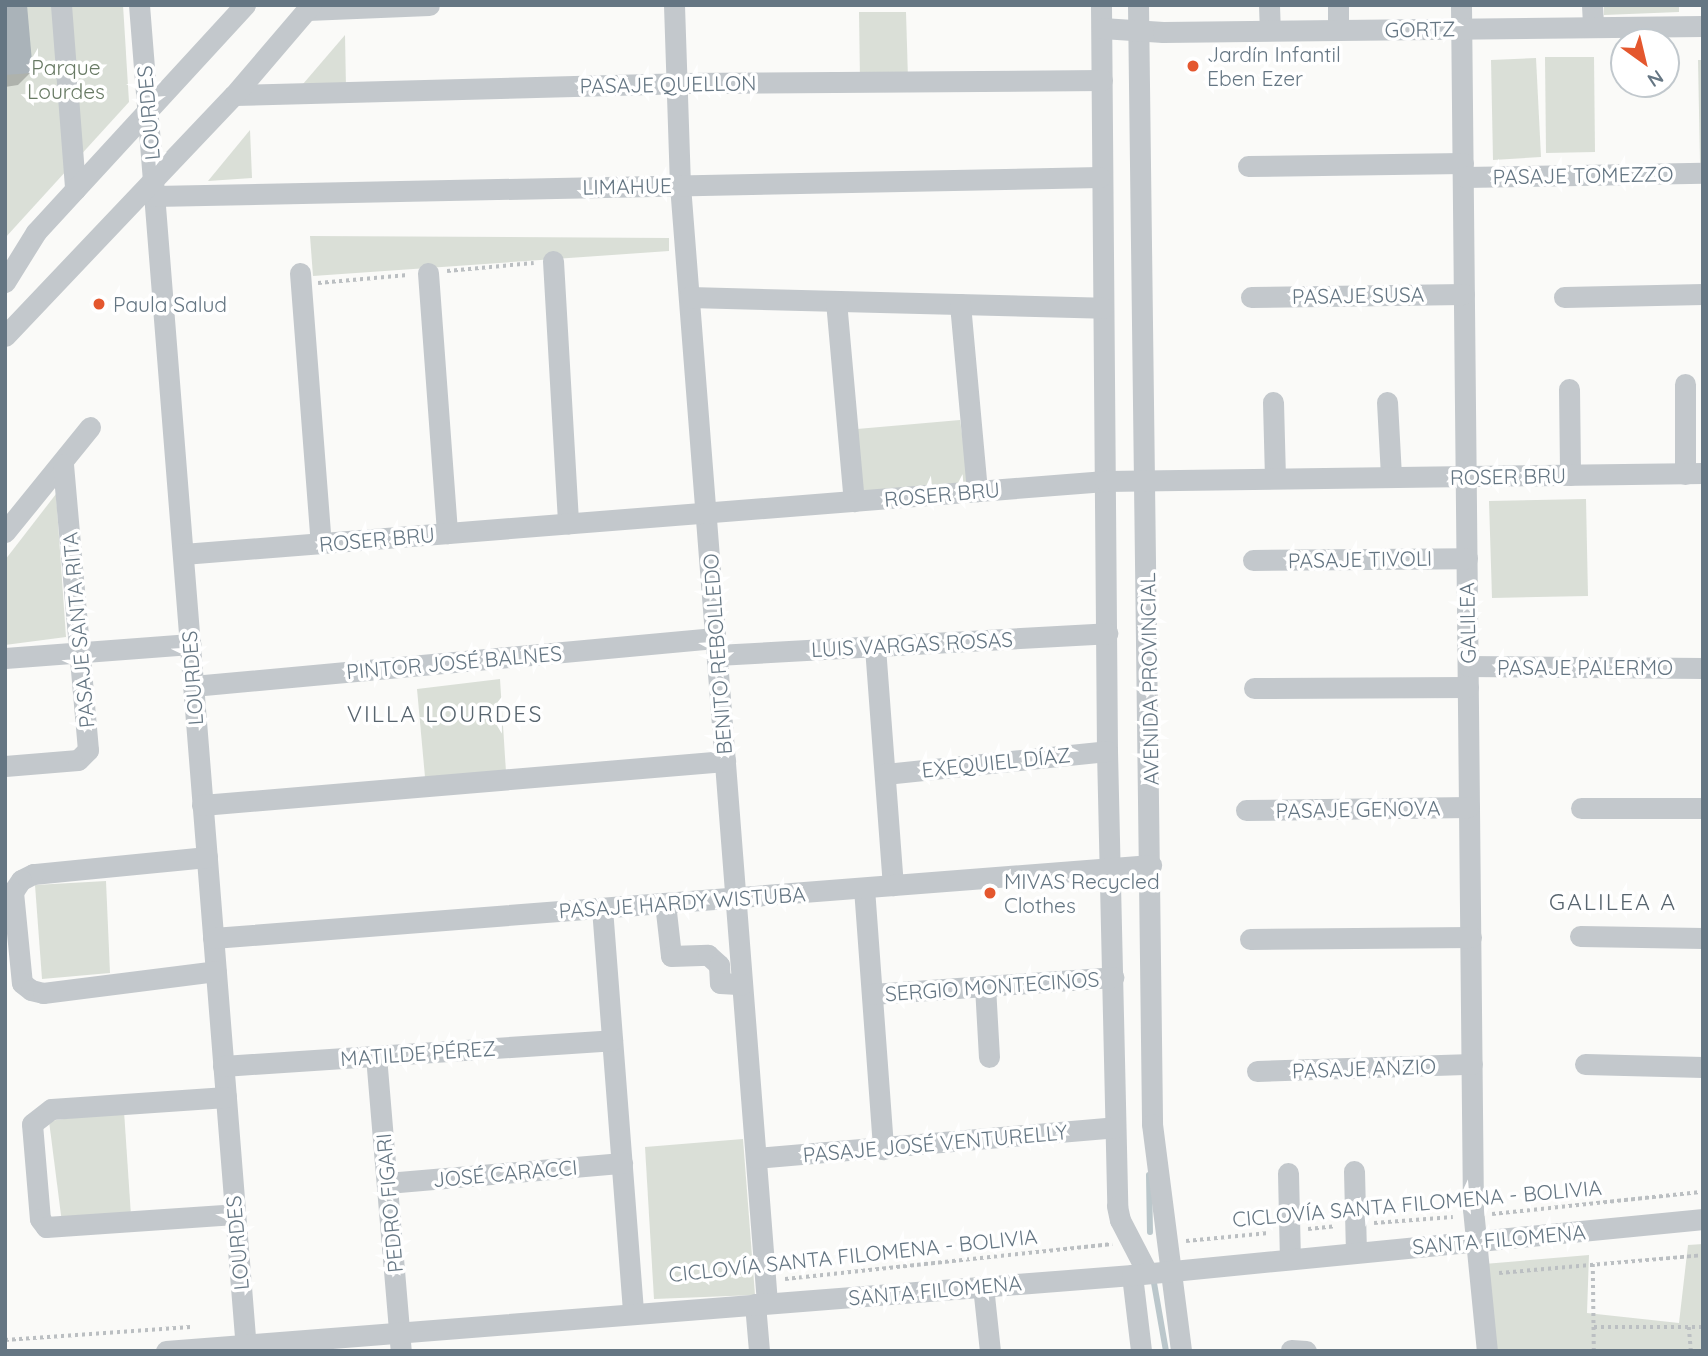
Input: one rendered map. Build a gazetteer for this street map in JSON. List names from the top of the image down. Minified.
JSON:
{"streets":{"street":["GORTZ","PASAJE QUELLON","LOURDES","PASAJE TOMEZZO","LIMAHUE","PASAJE SUSA","ROSER BRU","PASAJE TIVOLI","GALILEA","PASAJE SANTA RITA","LUIS VARGAS ROSAS","BENITO REBOLLEDO","PINTOR JOSÉ BALNES","PASAJE PALERMO","AVENIDA PROVINCIAL","EXEQUIEL DÍAZ","PASAJE GENOVA","PASAJE HARDY WISTUBA","SERGIO MONTECINOS","MATILDE PÉREZ","PASAJE ANZIO","PASAJE JOSÉ VENTURELLY","JOSÉ CARACCI","PEDRO FIGARI","SANTA FILOMENA"],"path":["CICLOVÍA SANTA FILOMENA - BOLIVIA"]},"crossings":[["GORTZ","GALILEA"],["GORTZ","AVENIDA PROVINCIAL"],["PASAJE QUELLON","BENITO REBOLLEDO"],["PASAJE QUELLON","AVENIDA PROVINCIAL"],["LOURDES","LIMAHUE"],["LOURDES","ROSER BRU"],["LOURDES","PINTOR JOSÉ BALNES"],["LOURDES","PASAJE HARDY WISTUBA"],["LOURDES","MATILDE PÉREZ"],["LOURDES","SANTA FILOMENA"],["PASAJE TOMEZZO","GALILEA"],["LIMAHUE","BENITO REBOLLEDO"],["LIMAHUE","AVENIDA PROVINCIAL"],["PASAJE SUSA","GALILEA"],["ROSER BRU","GALILEA"],["ROSER BRU","BENITO REBOLLEDO"],["ROSER BRU","AVENIDA PROVINCIAL"],["PASAJE TIVOLI","GALILEA"],["GALILEA","PASAJE PALERMO"],["GALILEA","PASAJE GENOVA"],["GALILEA","PASAJE ANZIO"],["GALILEA","CICLOVÍA SANTA FILOMENA - BOLIVIA"],["GALILEA","SANTA FILOMENA"],["LUIS VARGAS ROSAS","BENITO REBOLLEDO"],["LUIS VARGAS ROSAS","PINTOR JOSÉ BALNES"],["LUIS VARGAS ROSAS","AVENIDA PROVINCIAL"],["BENITO REBOLLEDO","PINTOR JOSÉ BALNES"],["BENITO REBOLLEDO","PASAJE HARDY WISTUBA"],["BENITO REBOLLEDO","PASAJE JOSÉ VENTURELLY"],["BENITO REBOLLEDO","CICLOVÍA SANTA FILOMENA - BOLIVIA"],["BENITO REBOLLEDO","SANTA FILOMENA"],["AVENIDA PROVINCIAL","EXEQUIEL DÍAZ"],["AVENIDA PROVINCIAL","PASAJE HARDY WISTUBA"],["AVENIDA PROVINCIAL","SERGIO MONTECINOS"],["AVENIDA PROVINCIAL","PASAJE JOSÉ VENTURELLY"],["AVENIDA PROVINCIAL","CICLOVÍA SANTA FILOMENA - BOLIVIA"],["AVENIDA PROVINCIAL","SANTA FILOMENA"],["MATILDE PÉREZ","PEDRO FIGARI"],["JOSÉ CARACCI","PEDRO FIGARI"],["PEDRO FIGARI","SANTA FILOMENA"],["CICLOVÍA SANTA FILOMENA - BOLIVIA","SANTA FILOMENA"]],"districts":["VILLA LOURDES","GALILEA A"],"parks":["Parque Lourdes"],"places":["Jardín Infantil Eben Ezer","Paula Salud","MIVAS Recycled Clothes"],"north":"bottom right"}
